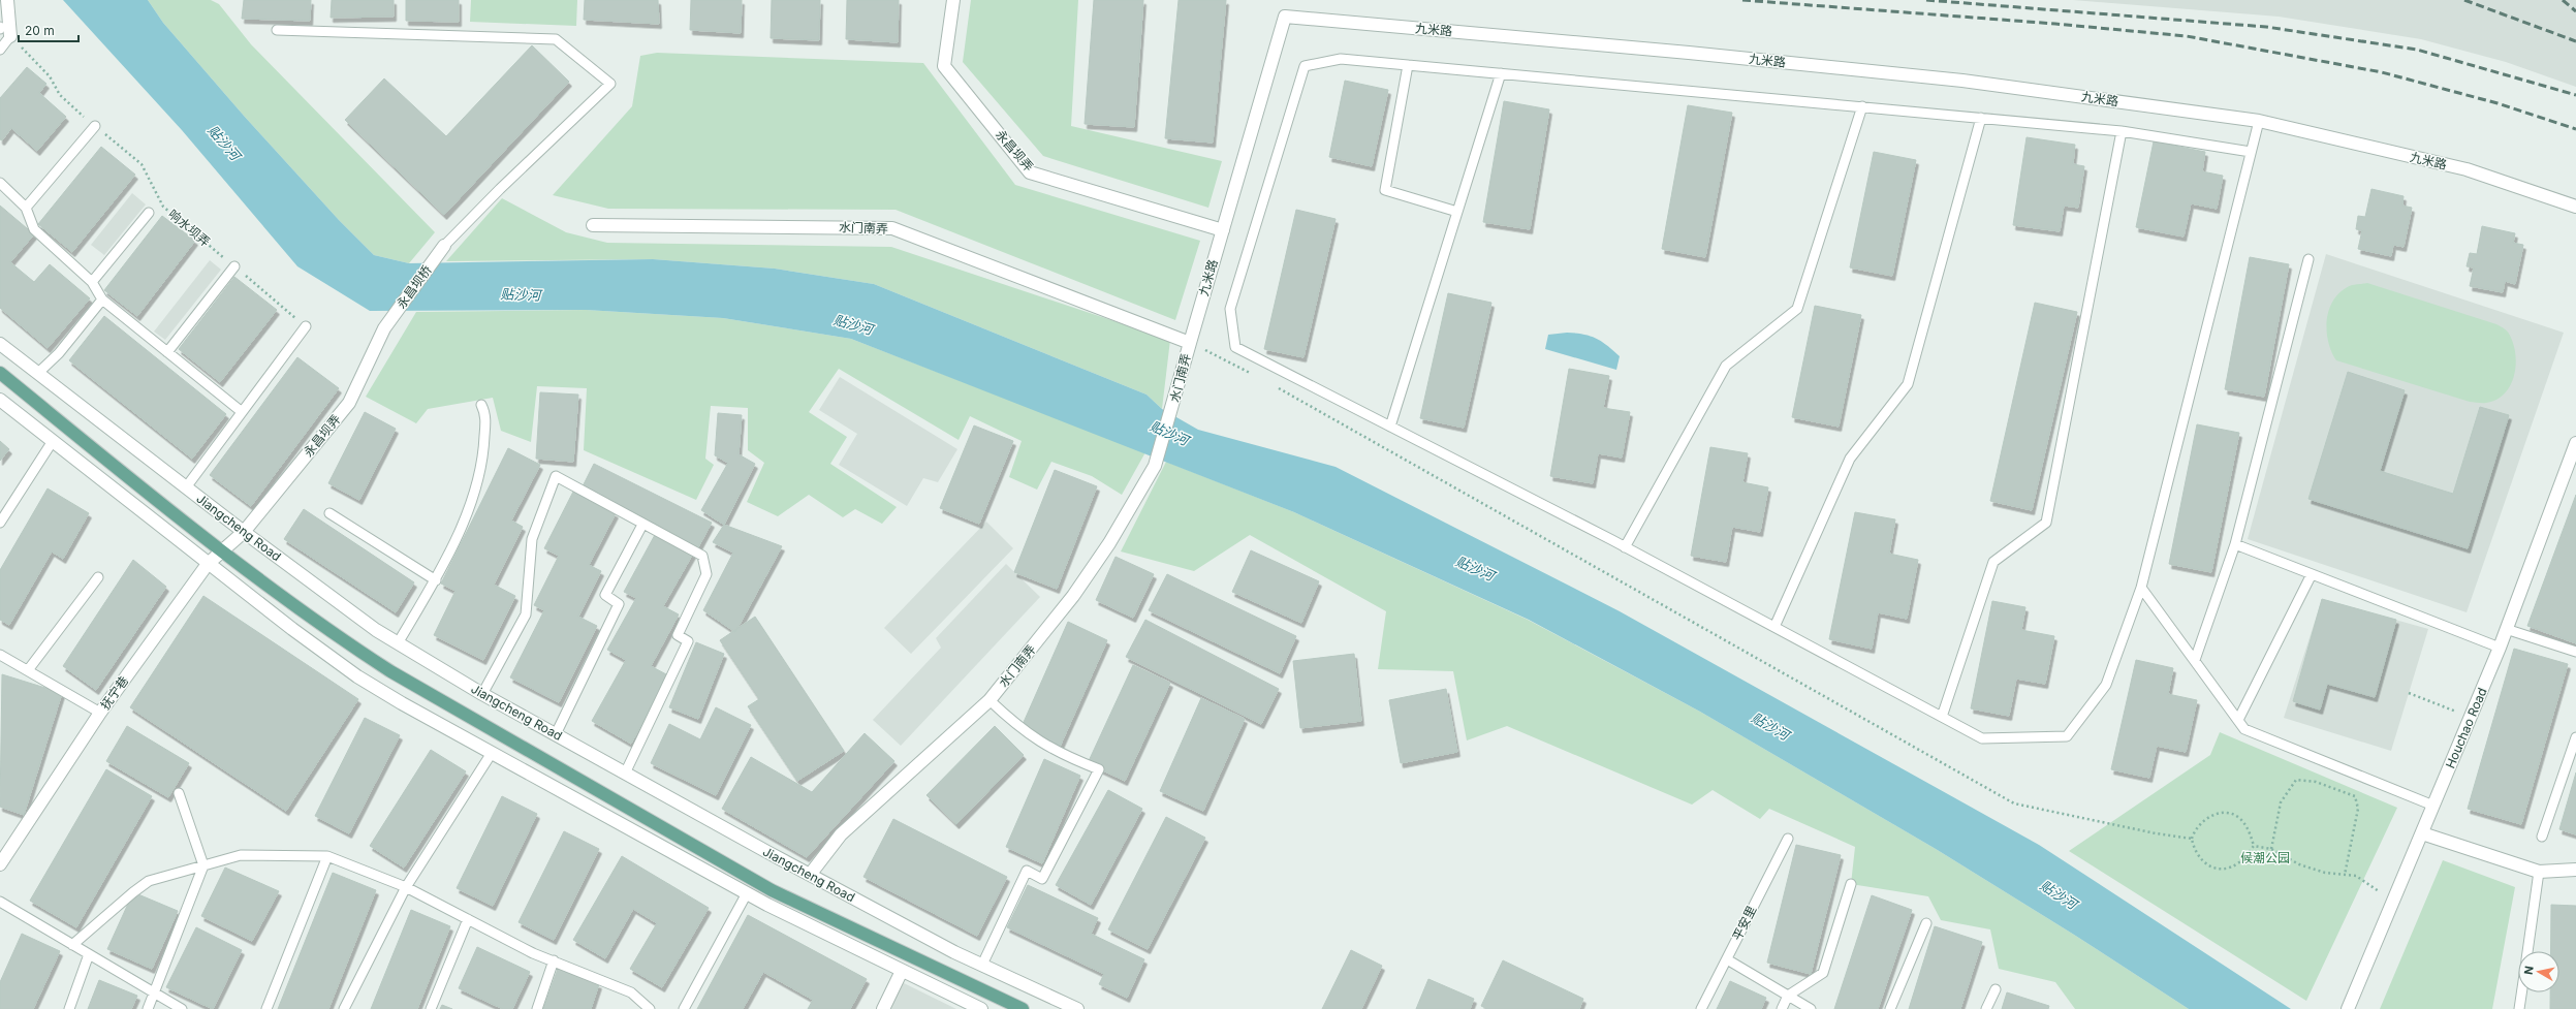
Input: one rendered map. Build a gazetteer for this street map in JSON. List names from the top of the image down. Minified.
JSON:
{"streets":{"street":["九米路","永昌坝弄","水门南弄","永昌坝桥","Jiangcheng Road","抚宁巷","Houchao Road"],"lane":["平安里"],"path":["响水坝弄"]},"crossings":[["九米路","永昌坝弄"],["九米路","水门南弄"],["永昌坝弄","永昌坝桥"],["永昌坝弄","Jiangcheng Road"],["永昌坝弄","抚宁巷"],["水门南弄","Jiangcheng Road"],["Jiangcheng Road","抚宁巷"]],"water":["贴沙河"],"parks":["候潮公园"],"scale_bar":"20 m","north":"left"}
